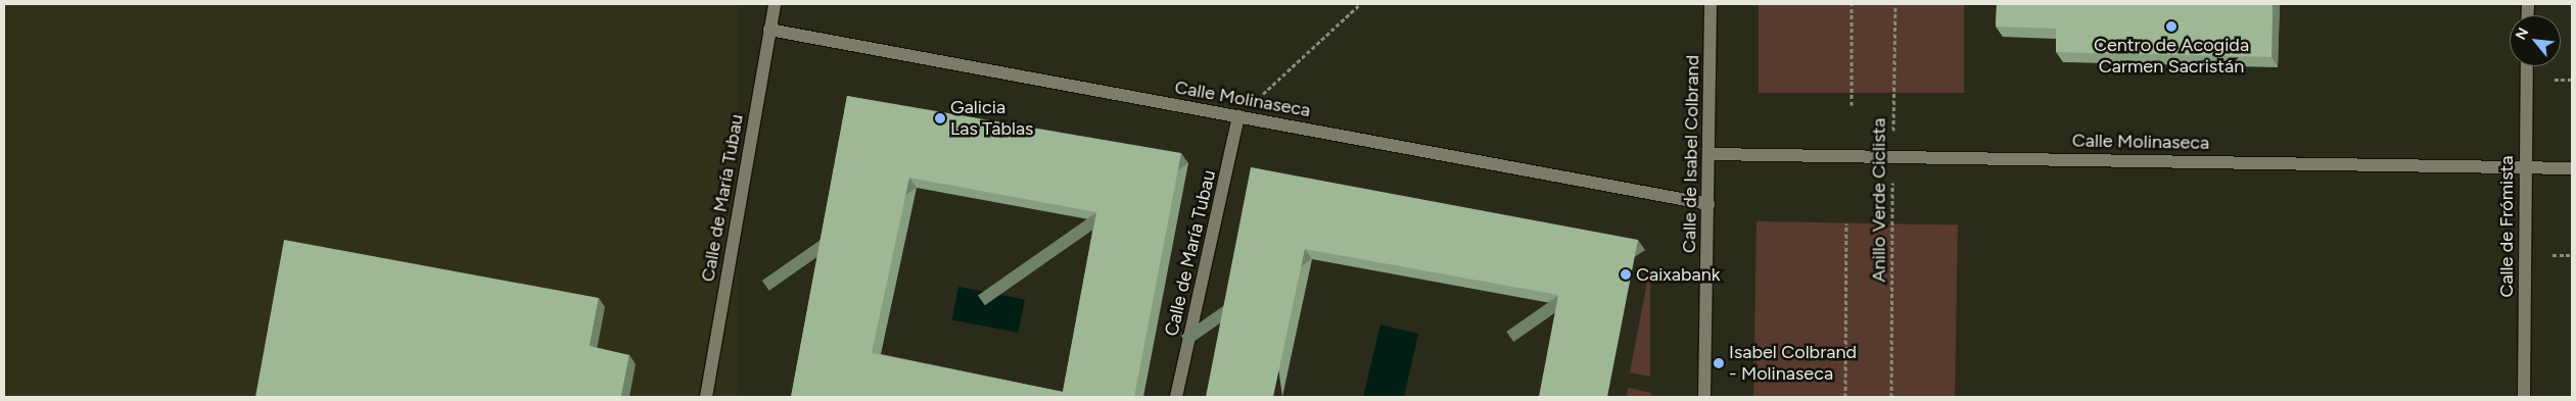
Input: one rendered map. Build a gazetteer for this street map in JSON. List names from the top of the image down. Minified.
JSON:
{"streets":{"street":["Calle Molinaseca","Calle de Isabel Colbrand","Calle de María Tubau","Calle de Frómista"],"path":["Anillo Verde Ciclista"]},"crossings":[["Calle Molinaseca","Calle de Isabel Colbrand"],["Calle Molinaseca","Calle de María Tubau"],["Calle Molinaseca","Anillo Verde Ciclista"],["Calle Molinaseca","Calle de Frómista"]],"places":["Centro de Acogida Carmen Sacristán","Galicia Las Tablas","Caixabank","Isabel Colbrand - Molinaseca"],"north":"top left"}
